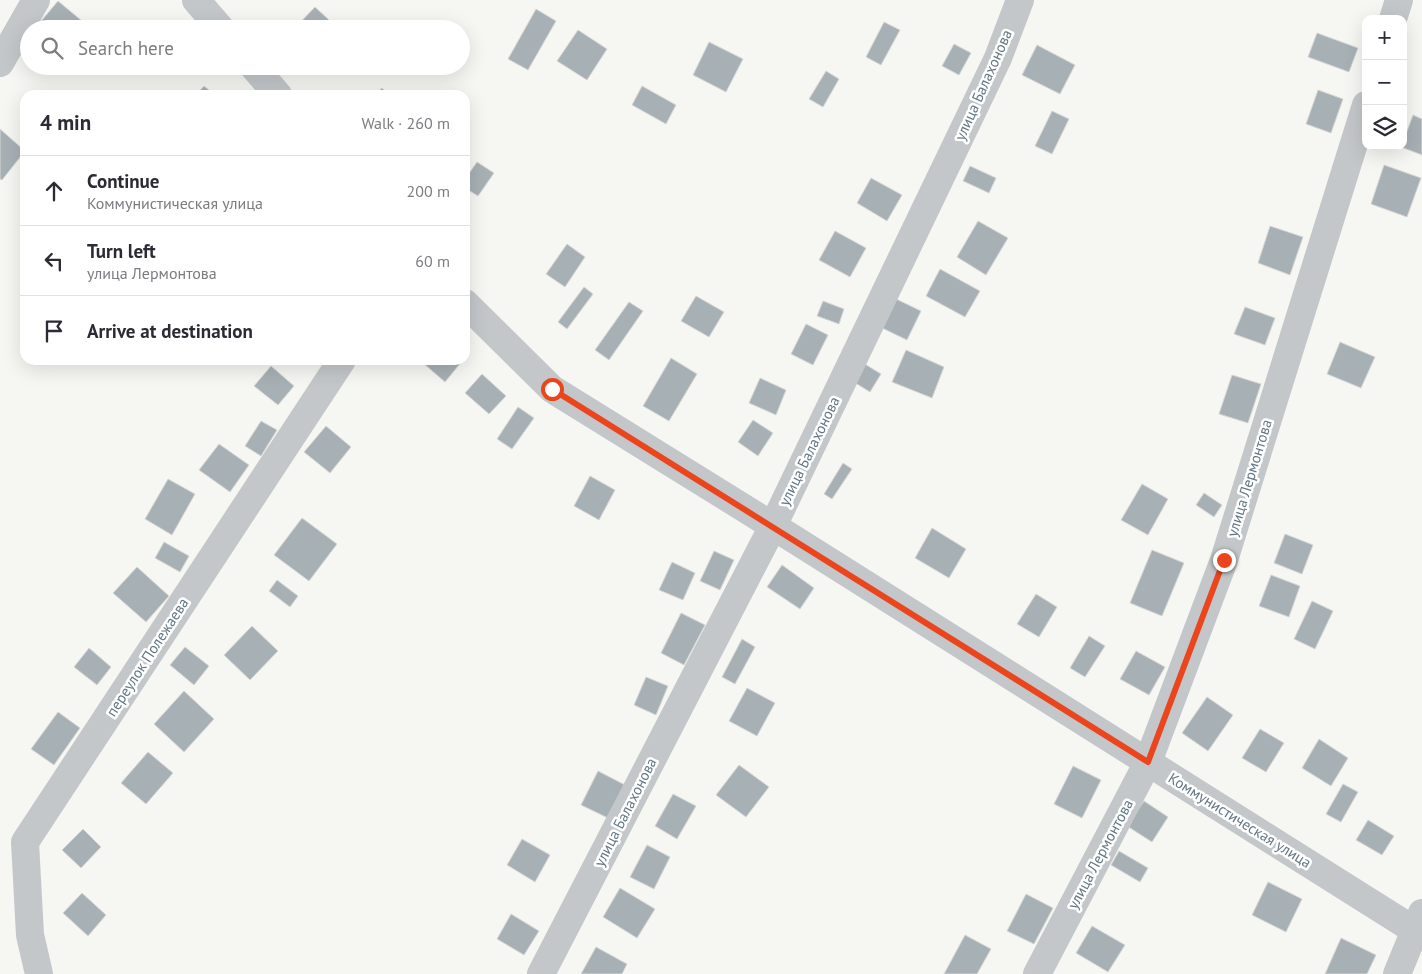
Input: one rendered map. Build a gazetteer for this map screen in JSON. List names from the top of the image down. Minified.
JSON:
{"streets":{"street":["улица Балахонова","улица Лермонтова","переулок Полежаева","Коммунистическая улица"]},"crossings":[["улица Балахонова","Коммунистическая улица"],["улица Лермонтова","Коммунистическая улица"]],"page":{"map_buttons":["+","−"],"search":"Search here","heading":["4 min","Walk · 260 m"],"list":[["Continue","Коммунистическая улица","200 m"],["Turn left","улица Лермонтова","60 m"],"Arrive at destination"]}}
